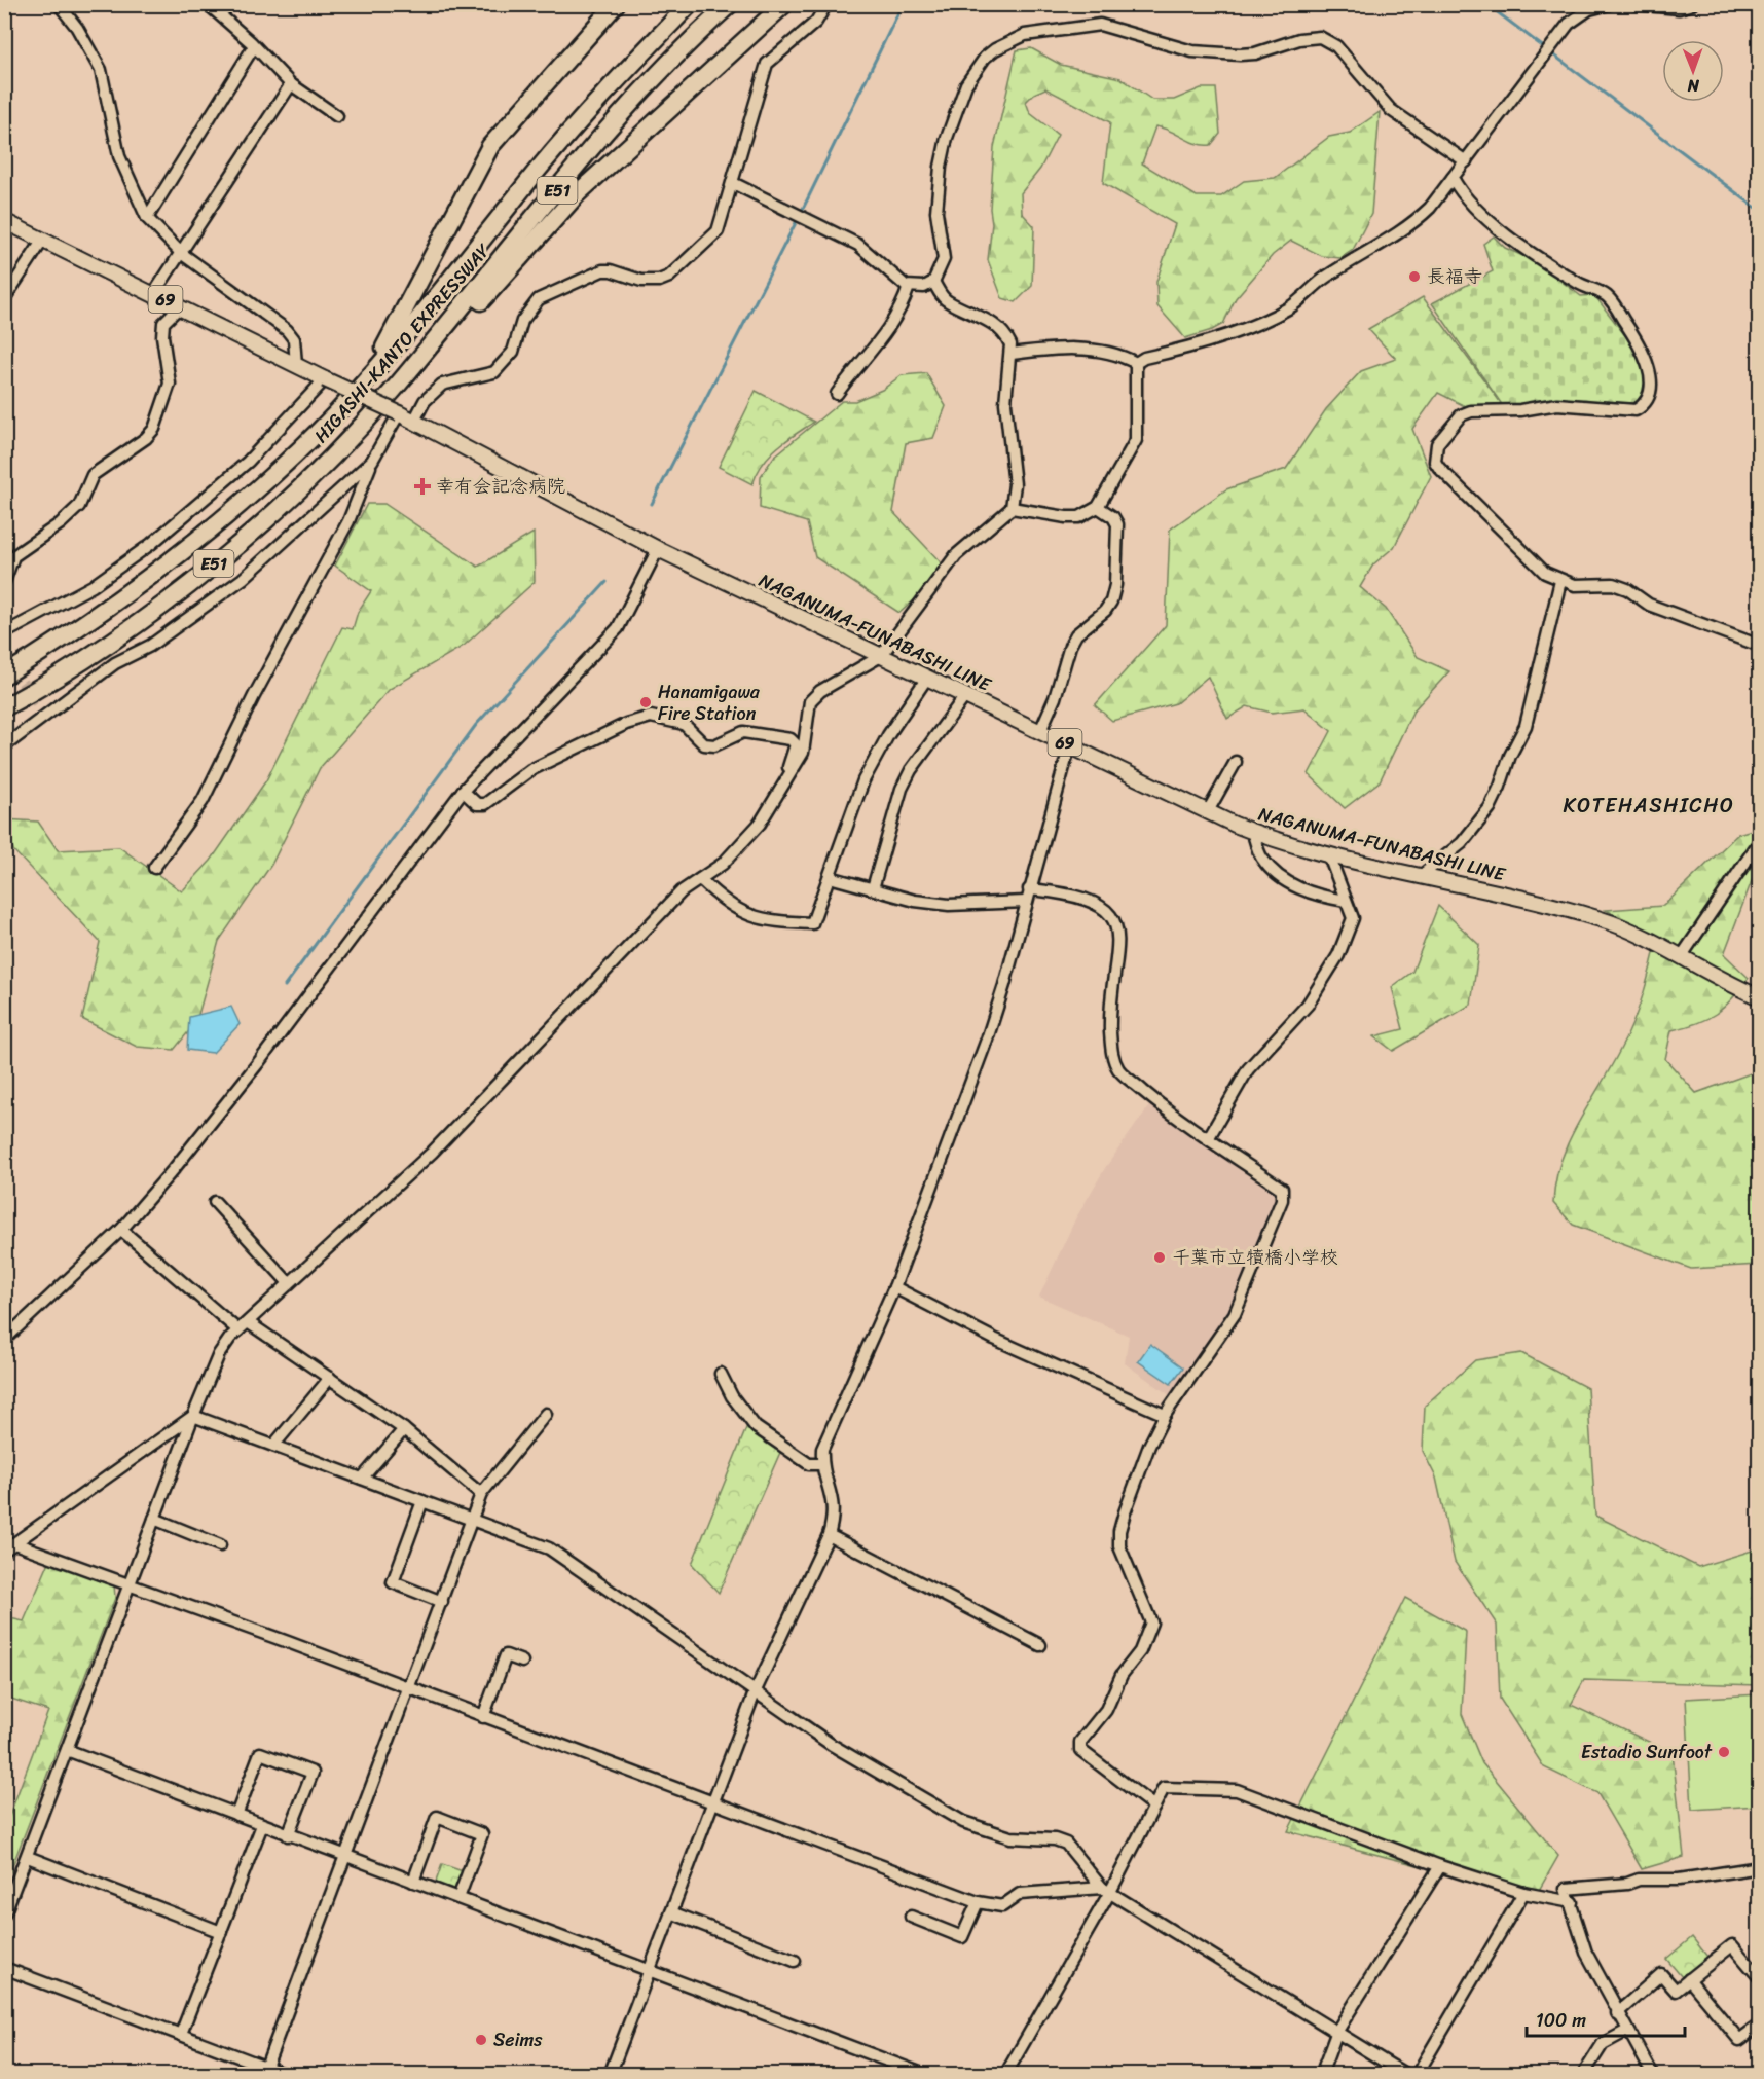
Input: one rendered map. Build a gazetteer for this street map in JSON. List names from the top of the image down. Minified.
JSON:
{"streets":{"highway":["E51","HIGASHI-KANTO EXPRESSWAY"],"main road":["69","NAGANUMA-FUNABASHI LINE"]},"districts":["KOTEHASHICHO"],"places":{"other":["長福寺","Hanamigawa Fire Station","千葉市立犢橋小学校","Estadio Sunfoot","Seims"],"health":["幸有会記念病院"]},"scale_bar":"100 m","north":"bottom"}
